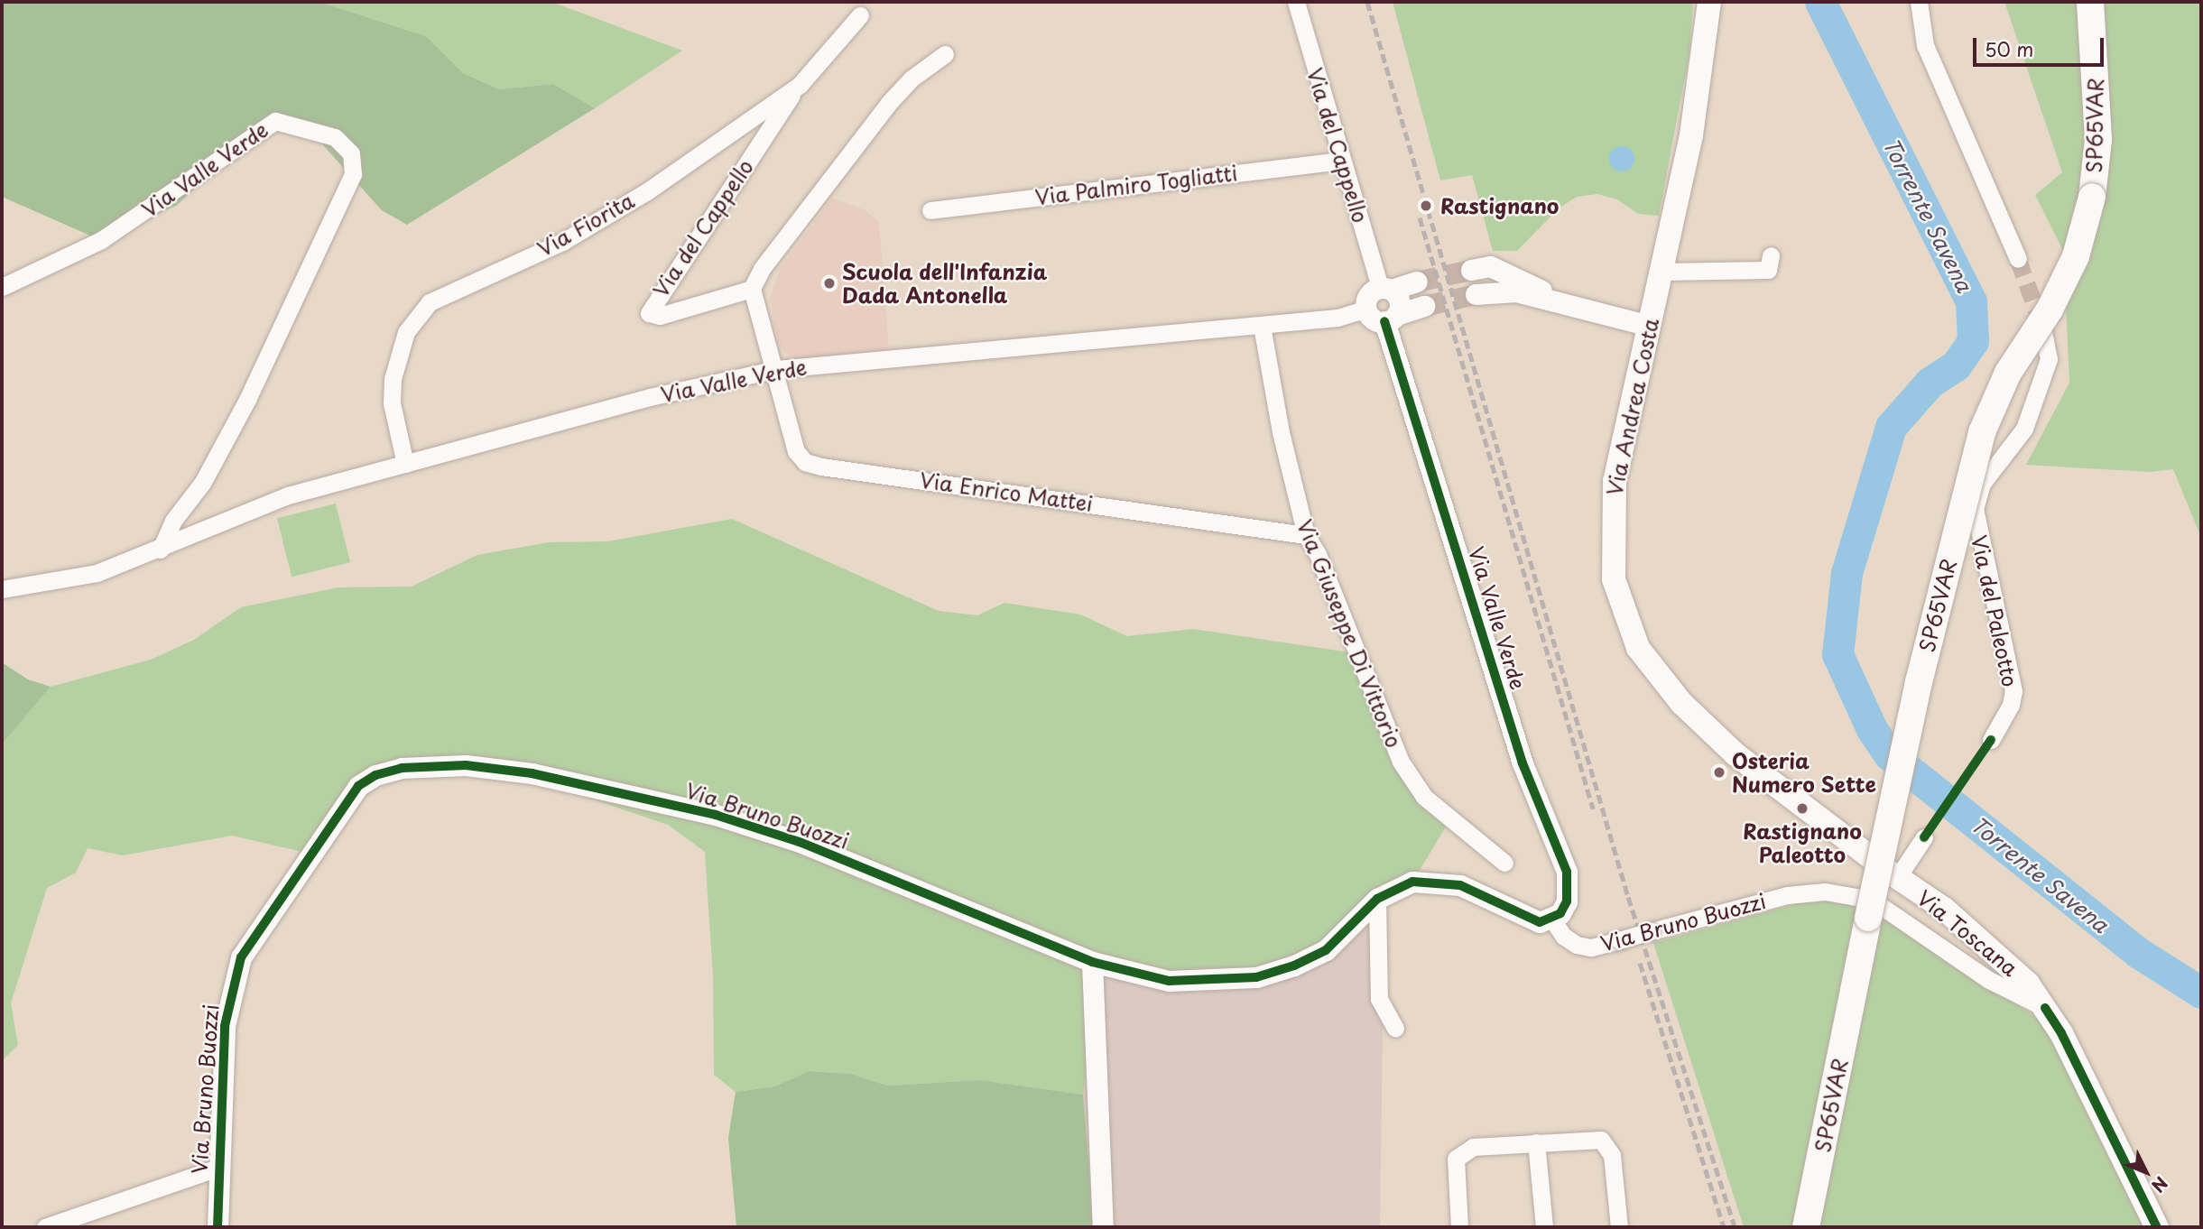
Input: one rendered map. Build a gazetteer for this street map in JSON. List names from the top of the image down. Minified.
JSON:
{"streets":{"main road":["SP65VAR","Via Andrea Costa","Via Toscana"],"street":["Via del Cappello","Via Valle Verde","Via Palmiro Togliatti","Via Fiorita","Via Enrico Mattei","Via del Paleotto","Via Giuseppe Di Vittorio","Via Bruno Buozzi"]},"crossings":[["SP65VAR","Via Bruno Buozzi"],["Via del Cappello","Via Valle Verde"],["Via del Cappello","Via Palmiro Togliatti"],["Via del Cappello","Via Fiorita"],["Via Valle Verde","Via Fiorita"],["Via Valle Verde","Via Enrico Mattei"],["Via Valle Verde","Via Giuseppe Di Vittorio"],["Via Valle Verde","Via Bruno Buozzi"],["Via Andrea Costa","Via Toscana"],["Via Enrico Mattei","Via Giuseppe Di Vittorio"],["Via Bruno Buozzi","Via Toscana"]],"water":["Torrente Savena"],"places":["Rastignano","Scuola dell'Infanzia Dada Antonella","Osteria Numero Sette","Rastignano Paleotto"],"scale_bar":"50 m","north":"bottom right"}
